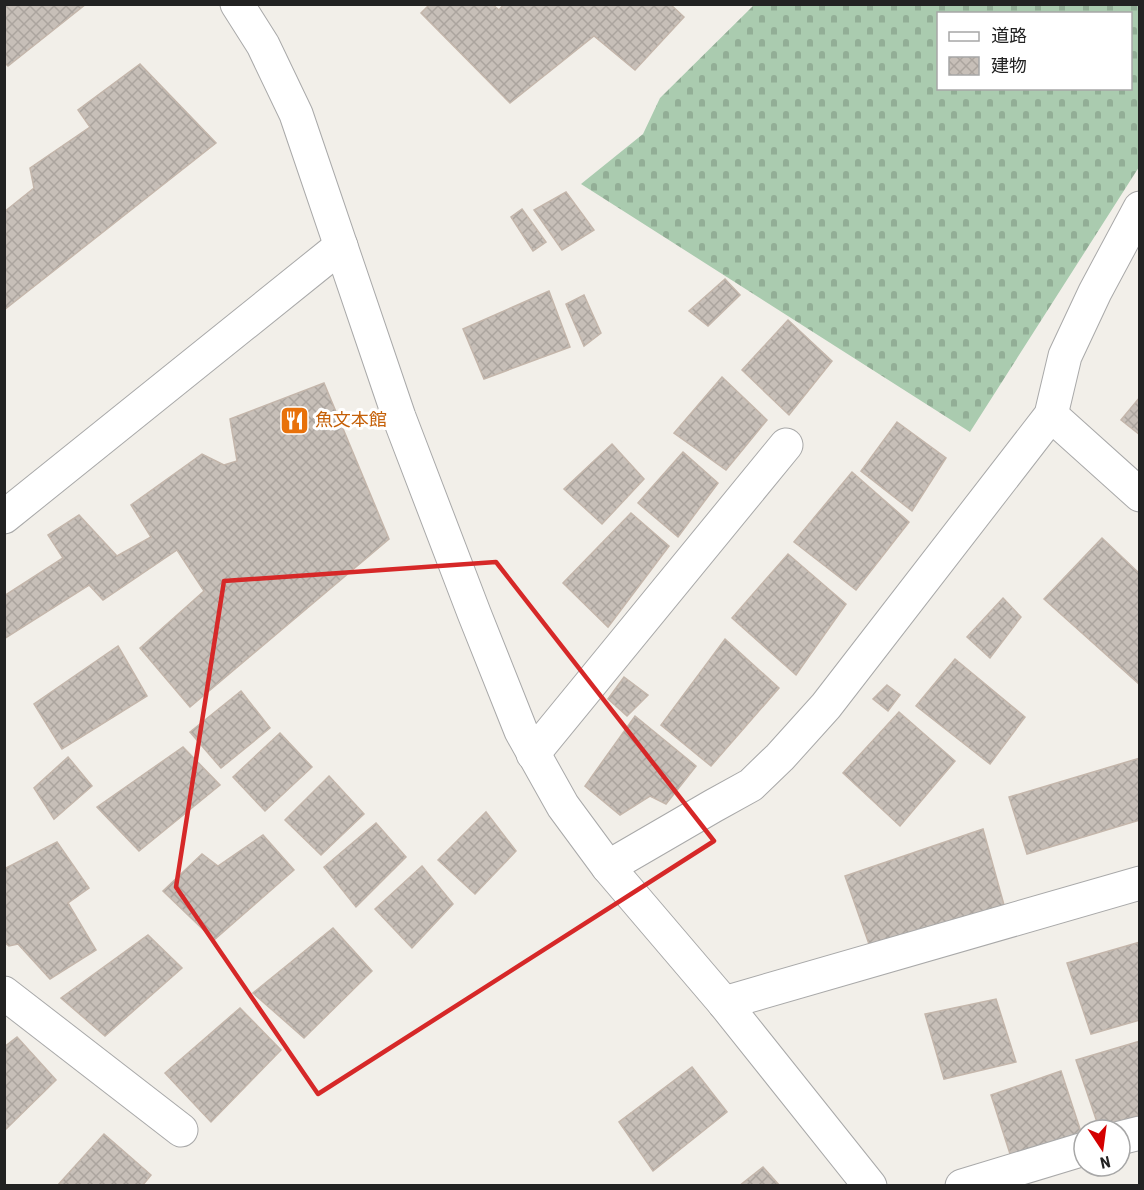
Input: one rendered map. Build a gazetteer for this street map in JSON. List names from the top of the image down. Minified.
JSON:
{"places":{"restaurant":["魚文本館"]},"legend":["道路","建物"],"north":"bottom"}
